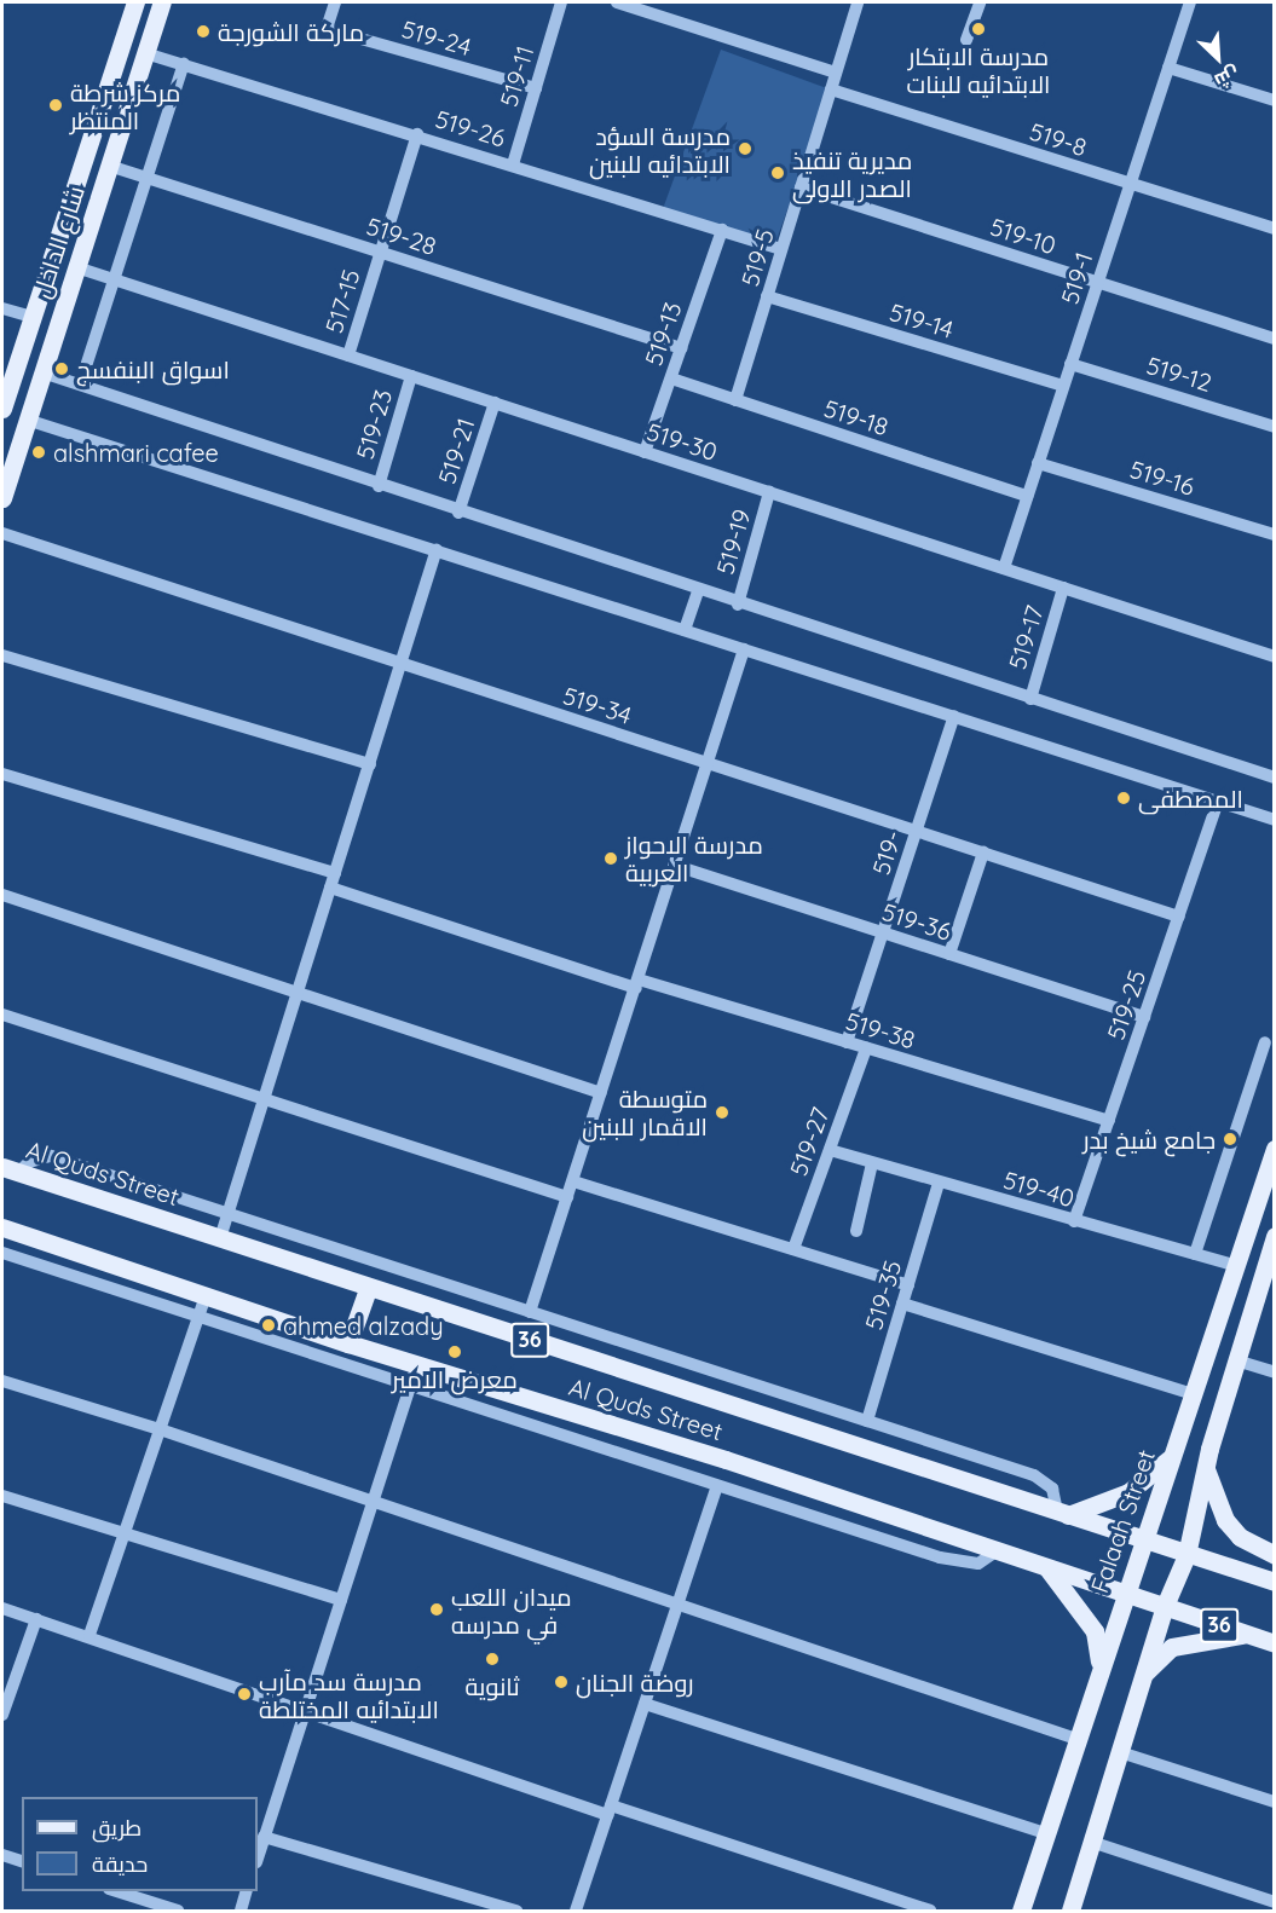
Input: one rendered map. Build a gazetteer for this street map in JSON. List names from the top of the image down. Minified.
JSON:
{"streets":{"main road":["شارع الداخل","Al Quds Street","36","Falaah Street"],"street":["519-24","519-11","519-26","519-8","519-28","519-10","519-5","519-1","517-15","519-14","519-13","519-12","519-18","519-23","519-30","519-21","519-16","519-19","519-17","519-34","519-","519-36","519-25","519-38","519-27","519-40","519-35"]},"crossings":[["519-24","519-11"],["519-11","519-26"],["519-26","شارع الداخل"],["519-26","519-5"],["519-26","517-15"],["519-26","519-13"],["519-8","519-5"],["519-8","519-1"],["519-28","شارع الداخل"],["519-28","517-15"],["519-28","519-13"],["519-10","519-5"],["519-10","519-1"],["شارع الداخل","519-30"],["519-5","519-14"],["519-5","519-18"],["519-1","519-14"],["519-1","519-12"],["519-1","519-18"],["519-1","519-30"],["519-1","519-16"],["517-15","519-30"],["519-13","519-18"],["519-13","519-30"],["519-23","519-30"],["519-30","519-21"],["519-30","519-19"],["519-30","519-17"],["519-34","519-"],["519-34","519-25"],["519-","519-36"],["519-","519-38"],["519-36","519-25"],["519-25","519-38"],["519-25","519-40"],["519-38","519-27"],["519-27","519-40"],["Al Quds Street","Falaah Street"],["519-40","519-35"],["519-40","Falaah Street"]],"places":["مدرسة الابتكار الابتدائيه للبنات","ماركة الشورجة","مركز شرطة المنتظر","مدرسة السؤد الابتدائيه للبنين","مديرية تنفيذ الصدر الاولى","اسواق البنفسج","alshmari cafee","المصطفى","مدرسة الاحواز العربية","متوسطة الاقمار للبنين","جامع شيخ بدر","ahmed alzady","معرض الامير","ميدان اللعب في مدرسه","ثانوية","روضة الجنان","مدرسة سد مآرب الابتدائيه المختلطة"],"legend":["طريق","حديقة"],"north":"bottom right"}
